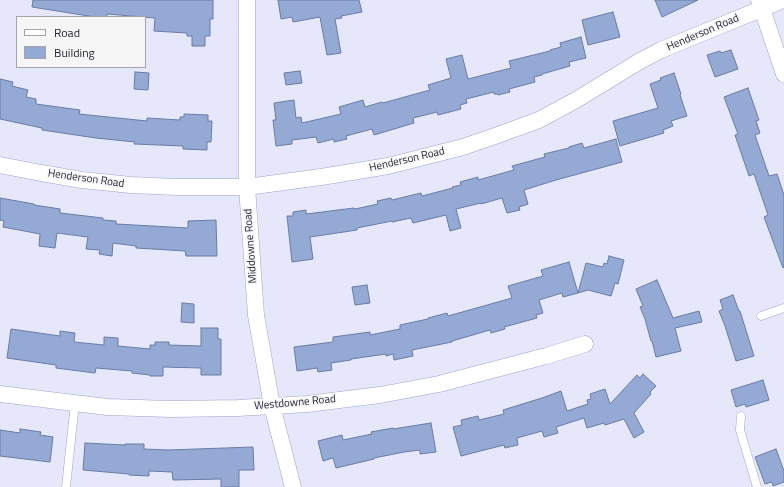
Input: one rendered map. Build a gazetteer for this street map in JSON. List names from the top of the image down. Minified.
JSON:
{"streets":{"street":["Henderson Road","Middowne Road","Westdowne Road"]},"crossings":[["Henderson Road","Middowne Road"],["Middowne Road","Westdowne Road"]],"legend":["Road","Building"]}
